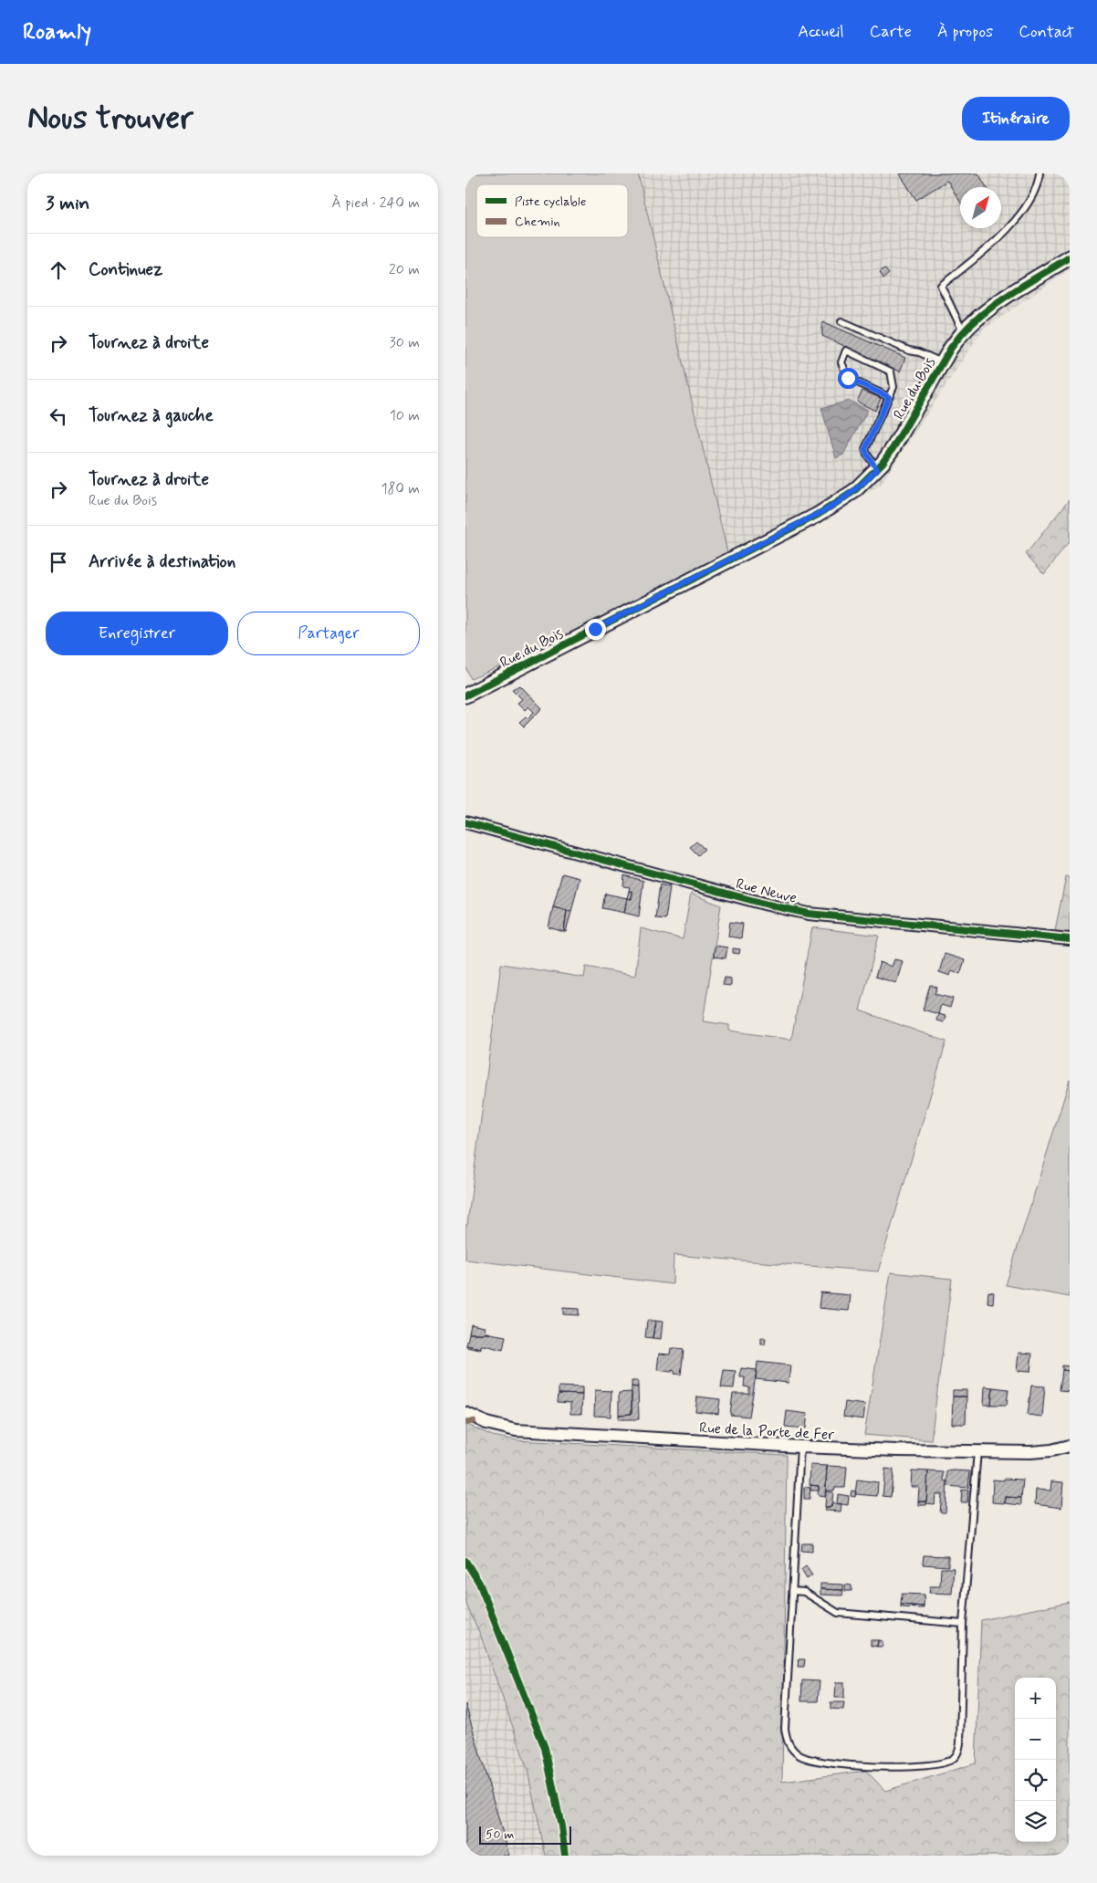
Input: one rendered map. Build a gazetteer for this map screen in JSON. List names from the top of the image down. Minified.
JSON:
{"streets":{"street":["Rue du Bois","Rue Neuve","Rue de la Porte de Fer"]},"legend":["Piste cyclable","Chemin"],"scale_bar":"50 m","north":"top right","page":{"header":"Roamly","nav":["Accueil","Carte","À propos","Contact"],"buttons":["Itinéraire",["Enregistrer","Partager"]],"title":"Nous trouver","heading":["3 min","À pied · 240 m"],"list":[["Continuez","20 m"],["Tournez à droite","30 m"],["Tournez à gauche","10 m"],["Tournez à droite","Rue du Bois","180 m"],"Arrivée à destination"],"map_buttons":["+","−"],"scale":"50 m"}}
